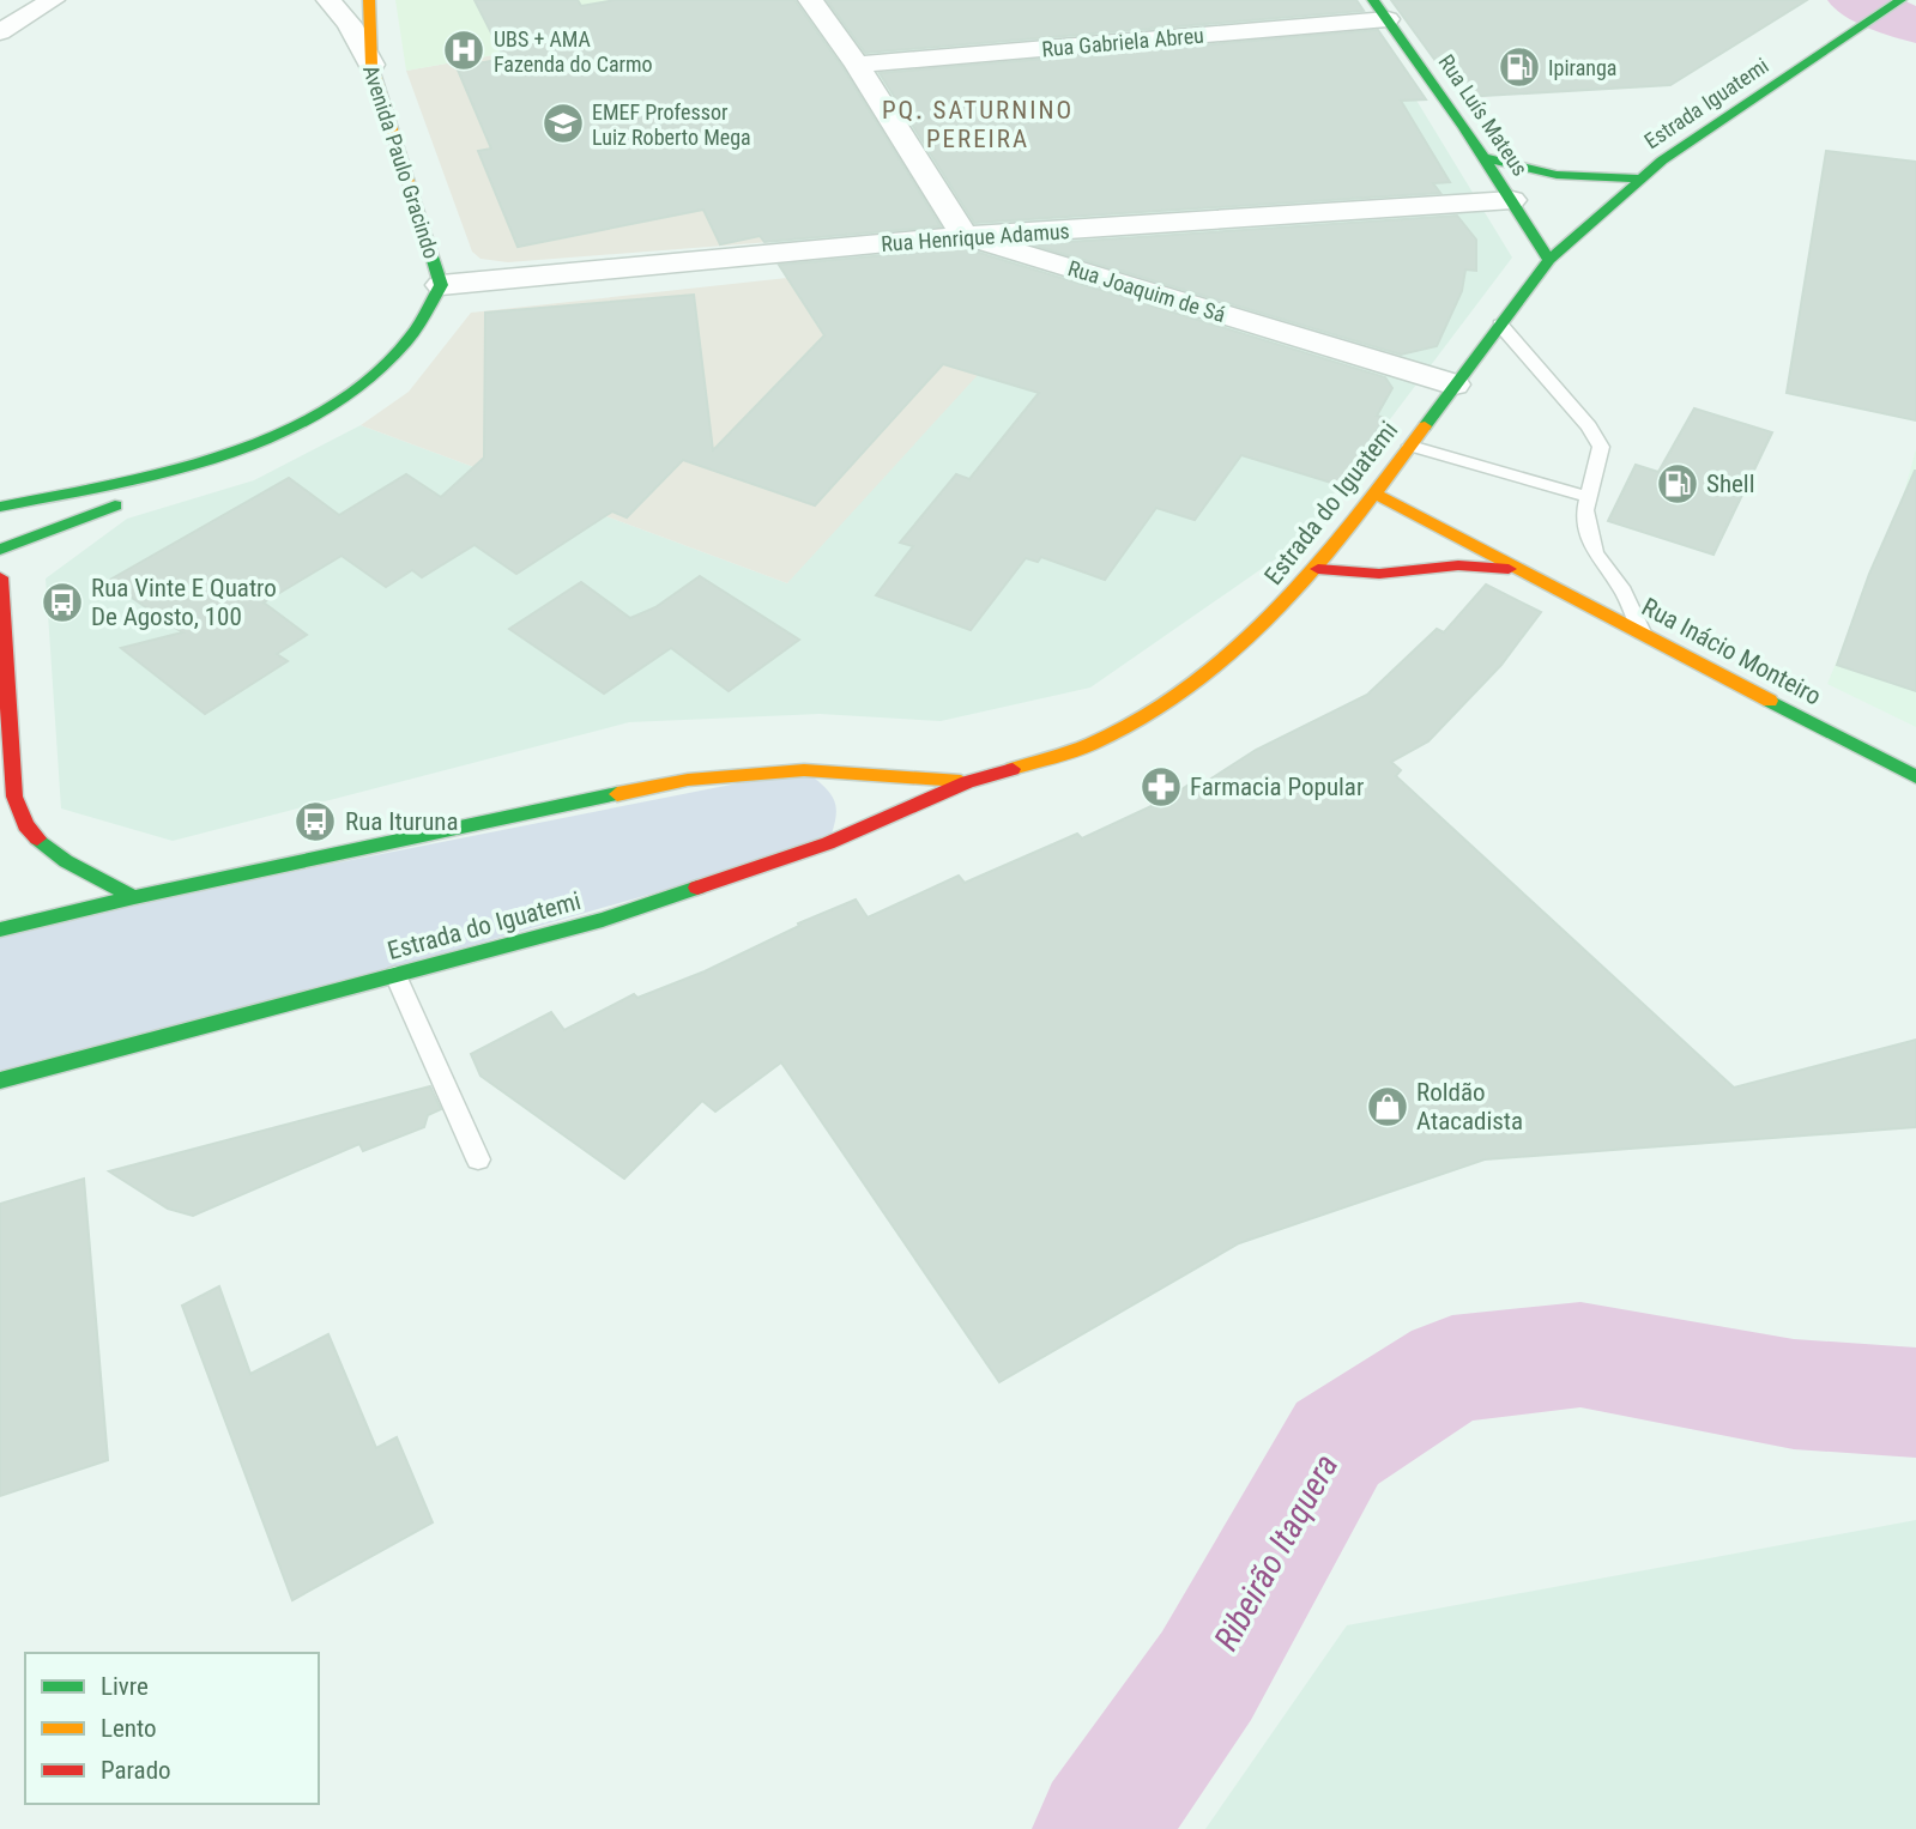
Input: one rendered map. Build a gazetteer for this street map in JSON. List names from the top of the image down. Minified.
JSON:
{"streets":{"main road":["Estrada Iguatemi","Rua Luís Mateus","Avenida Paulo Gracindo","Estrada do Iguatemi","Rua Inácio Monteiro"],"street":["Rua Gabriela Abreu","Rua Henrique Adamus","Rua Joaquim de Sá"]},"crossings":[["Rua Gabriela Abreu","Rua Luís Mateus"],["Estrada Iguatemi","Rua Luís Mateus"],["Estrada Iguatemi","Estrada do Iguatemi"],["Rua Luís Mateus","Rua Henrique Adamus"],["Rua Luís Mateus","Estrada do Iguatemi"],["Avenida Paulo Gracindo","Rua Henrique Adamus"],["Rua Henrique Adamus","Rua Joaquim de Sá"],["Rua Joaquim de Sá","Estrada do Iguatemi"],["Estrada do Iguatemi","Rua Inácio Monteiro"]],"districts":["PQ. SATURNINO PEREIRA"],"water":["Ribeirão Itaquera"],"places":{"hospital":["UBS + AMA Fazenda do Carmo"],"fuel station":["Ipiranga","Shell"],"school or university":["EMEF Professor Luiz Roberto Mega"],"bus stop":["Rua Vinte E Quatro De Agosto, 100","Rua Ituruna"],"pharmacy":["Farmacia Popular"],"shop":["Roldão Atacadista"]},"legend":["Livre","Lento","Parado"]}
